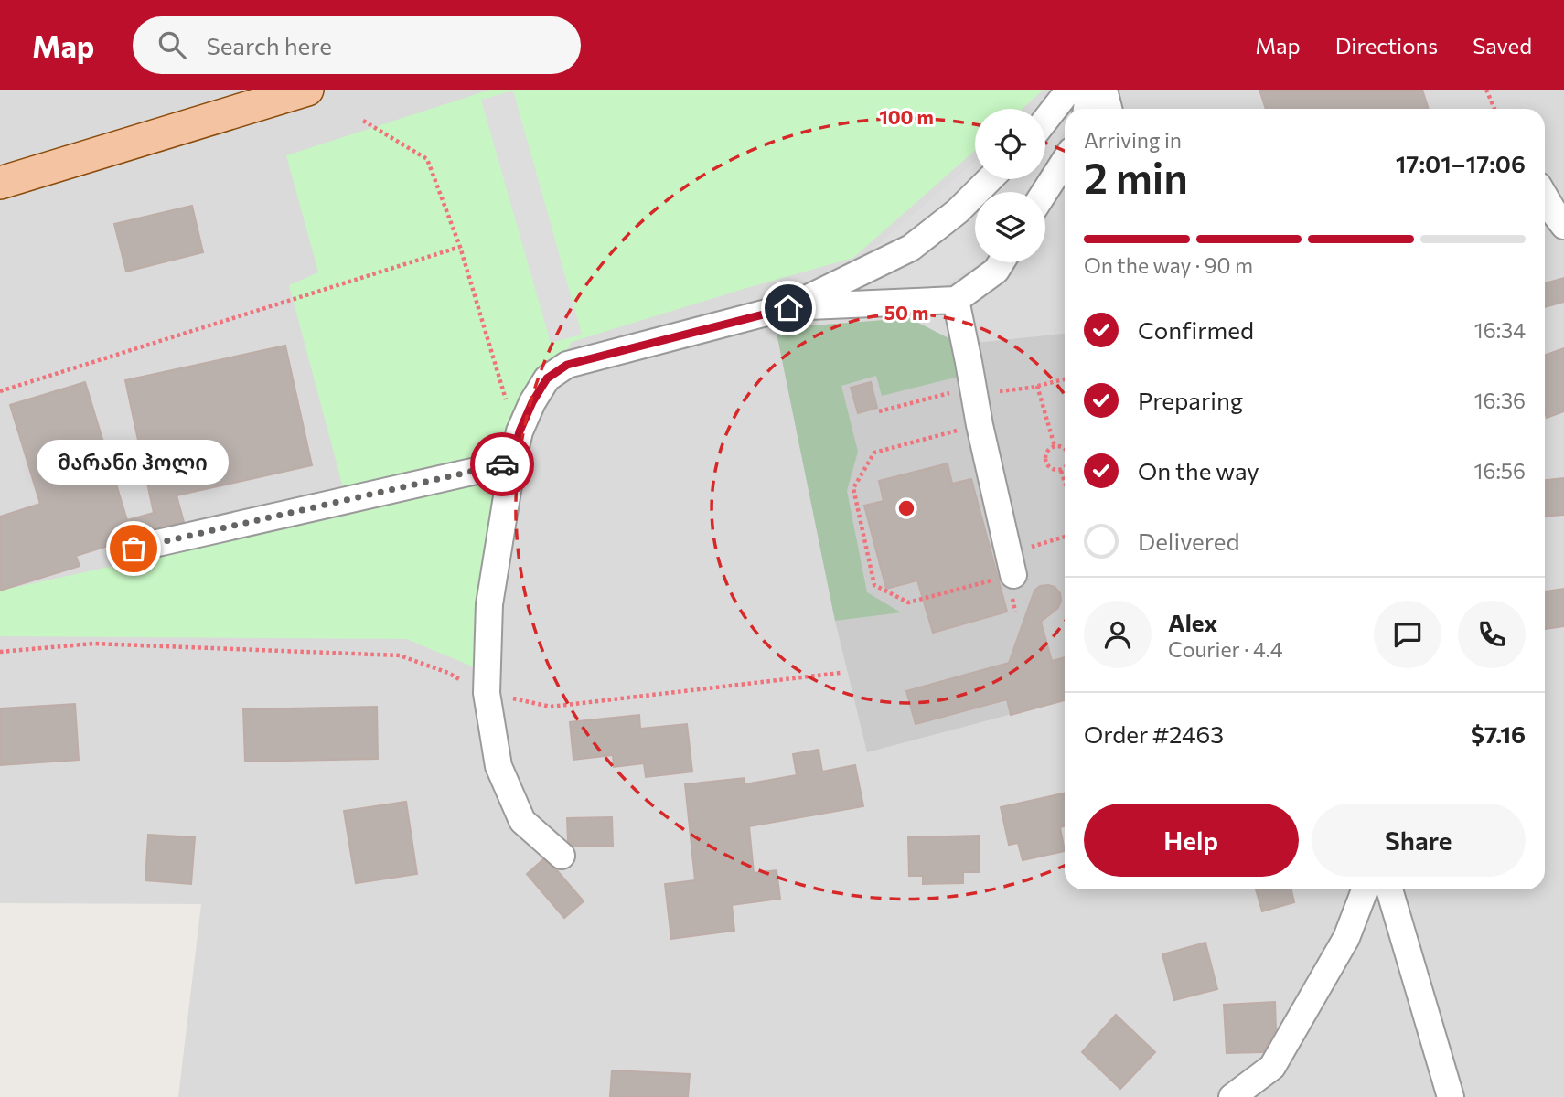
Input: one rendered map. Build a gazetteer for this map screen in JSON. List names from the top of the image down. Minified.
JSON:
{"places":["მარანი ჰოლი"],"page":{"header":"Map","search":"Search here","nav":["Map","Directions","Saved"],"heading":["2 min","Arriving in","17:01–17:06"],"panel":["Alex","Courier · 4.4","Order #2463","$7.16"],"bar":"On the way · 90 m","list":[["Confirmed","16:34"],["Preparing","16:36"],["On the way","16:56"],"Delivered"],"bubble":"მარანი ჰოლი","buttons":["Help","Share"]},"rings":["100 m","50 m"]}
